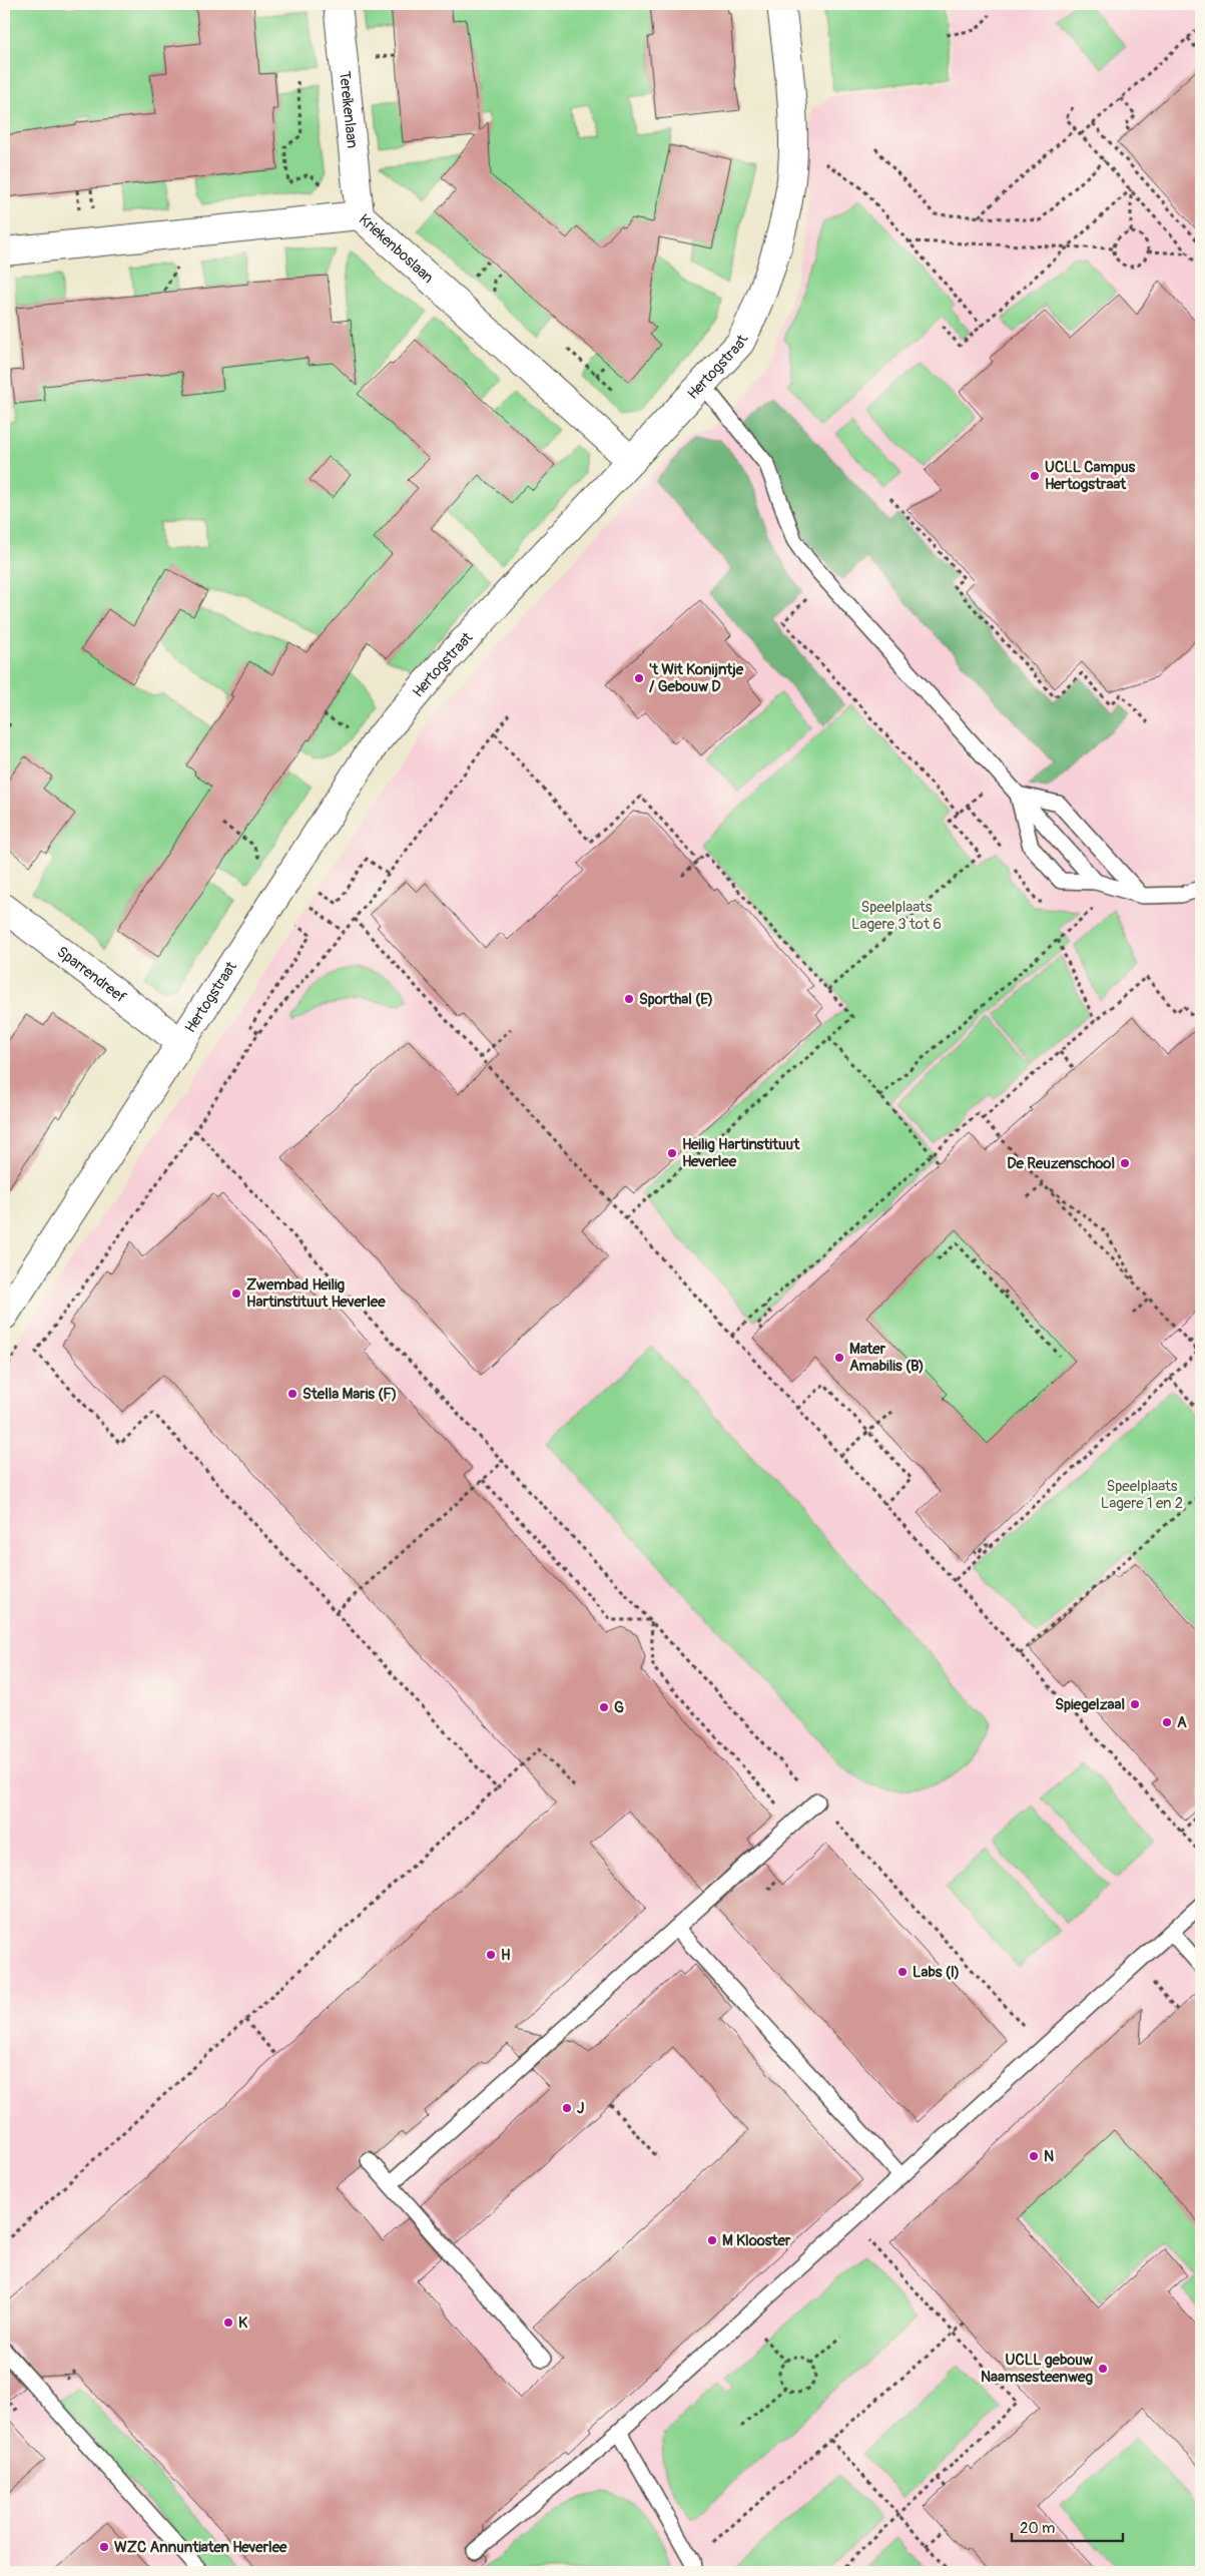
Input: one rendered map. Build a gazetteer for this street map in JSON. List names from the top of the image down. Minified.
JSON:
{"streets":{"street":["Tereikenlaan","Kriekenboslaan","Hertogstraat","Sparrendreef"]},"crossings":[["Tereikenlaan","Kriekenboslaan"],["Kriekenboslaan","Hertogstraat"],["Hertogstraat","Sparrendreef"]],"parks":["Speelplaats Lagere 3 tot 6","Speelplaats Lagere 1 en 2"],"places":["UCLL Campus Hertogstraat","'t Wit Konijntje / Gebouw D","Sporthal (E)","Heilig Hartinstituut Heverlee","De Reuzenschool","Zwembad Heilig Hartinstituut Heverlee","Mater Amabilis (B)","Stella Maris (F)","Spiegelzaal","G","A","H","Labs (I)","J","N","M Klooster","K","UCLL gebouw Naamsesteenweg","WZC Annuntiaten Heverlee"],"scale_bar":"20 m"}
